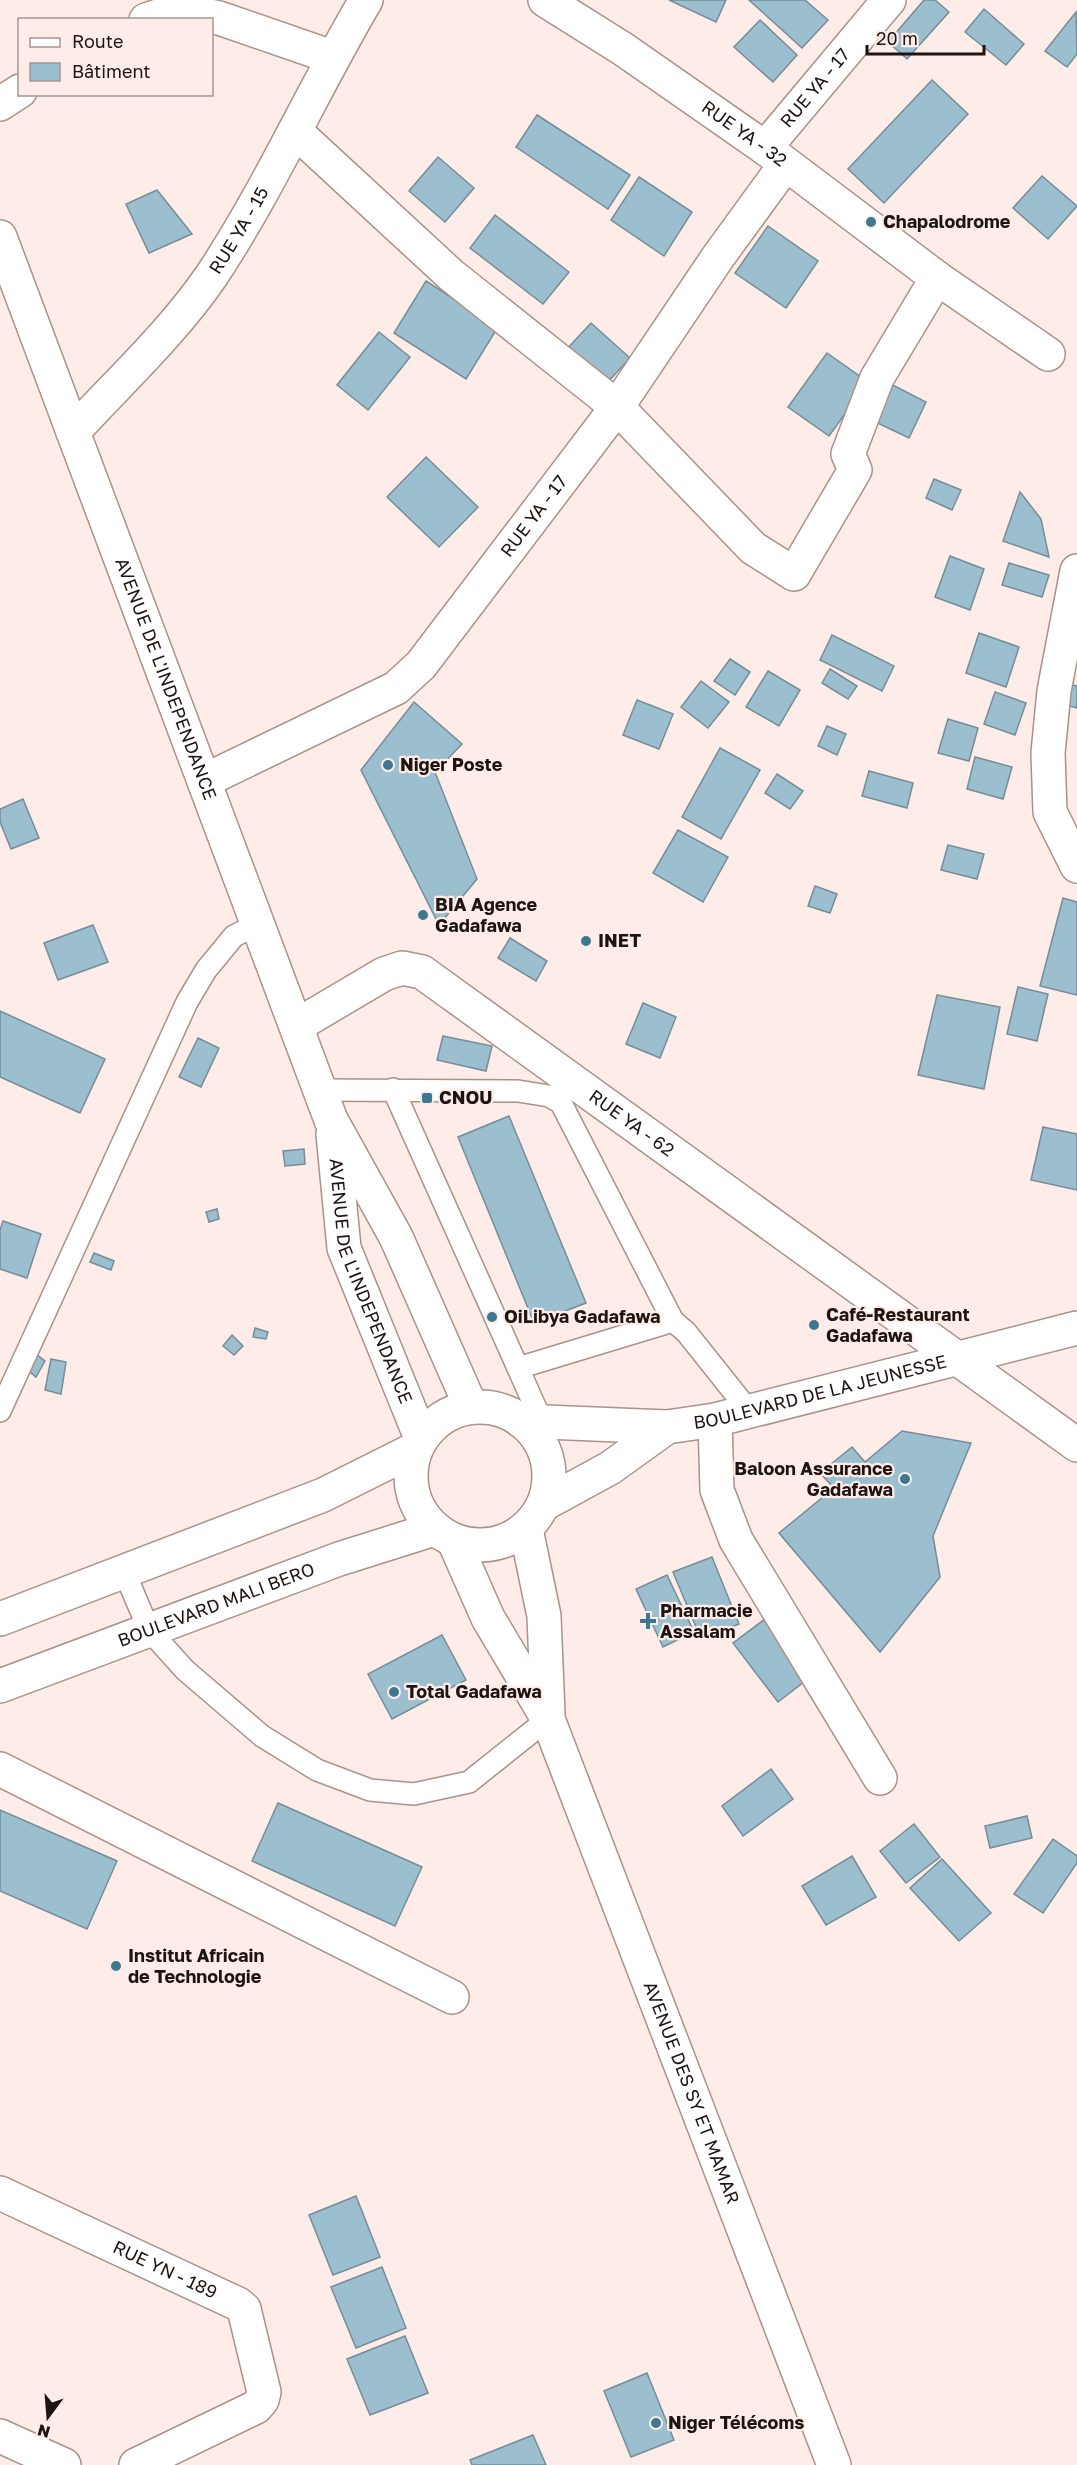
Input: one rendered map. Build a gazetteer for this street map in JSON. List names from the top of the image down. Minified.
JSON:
{"streets":{"main road":["RUE YA - 17","RUE YA - 32","RUE YA - 15","AVENUE DE L'INDEPENDANCE","RUE YA - 62","BOULEVARD DE LA JEUNESSE","BOULEVARD MALI BERO","AVENUE DES SY ET MAMAR","RUE YN - 189"]},"crossings":[["RUE YA - 17","RUE YA - 32"],["RUE YA - 17","AVENUE DE L'INDEPENDANCE"],["RUE YA - 15","AVENUE DE L'INDEPENDANCE"],["AVENUE DE L'INDEPENDANCE","RUE YA - 62"],["AVENUE DE L'INDEPENDANCE","BOULEVARD DE LA JEUNESSE"],["AVENUE DE L'INDEPENDANCE","BOULEVARD MALI BERO"],["AVENUE DE L'INDEPENDANCE","AVENUE DES SY ET MAMAR"],["RUE YA - 62","BOULEVARD DE LA JEUNESSE"],["BOULEVARD DE LA JEUNESSE","BOULEVARD MALI BERO"],["BOULEVARD DE LA JEUNESSE","AVENUE DES SY ET MAMAR"],["BOULEVARD MALI BERO","AVENUE DES SY ET MAMAR"]],"places":{"other":["Chapalodrome","Niger Poste","BIA Agence Gadafawa","INET","OiLibya Gadafawa","Café-Restaurant Gadafawa","Baloon Assurance Gadafawa","Total Gadafawa","Institut Africain de Technologie","Niger Télécoms"],"transit":["CNOU"],"health":["Pharmacie Assalam"]},"legend":["Route","Bâtiment"],"scale_bar":"20 m","north":"bottom"}
